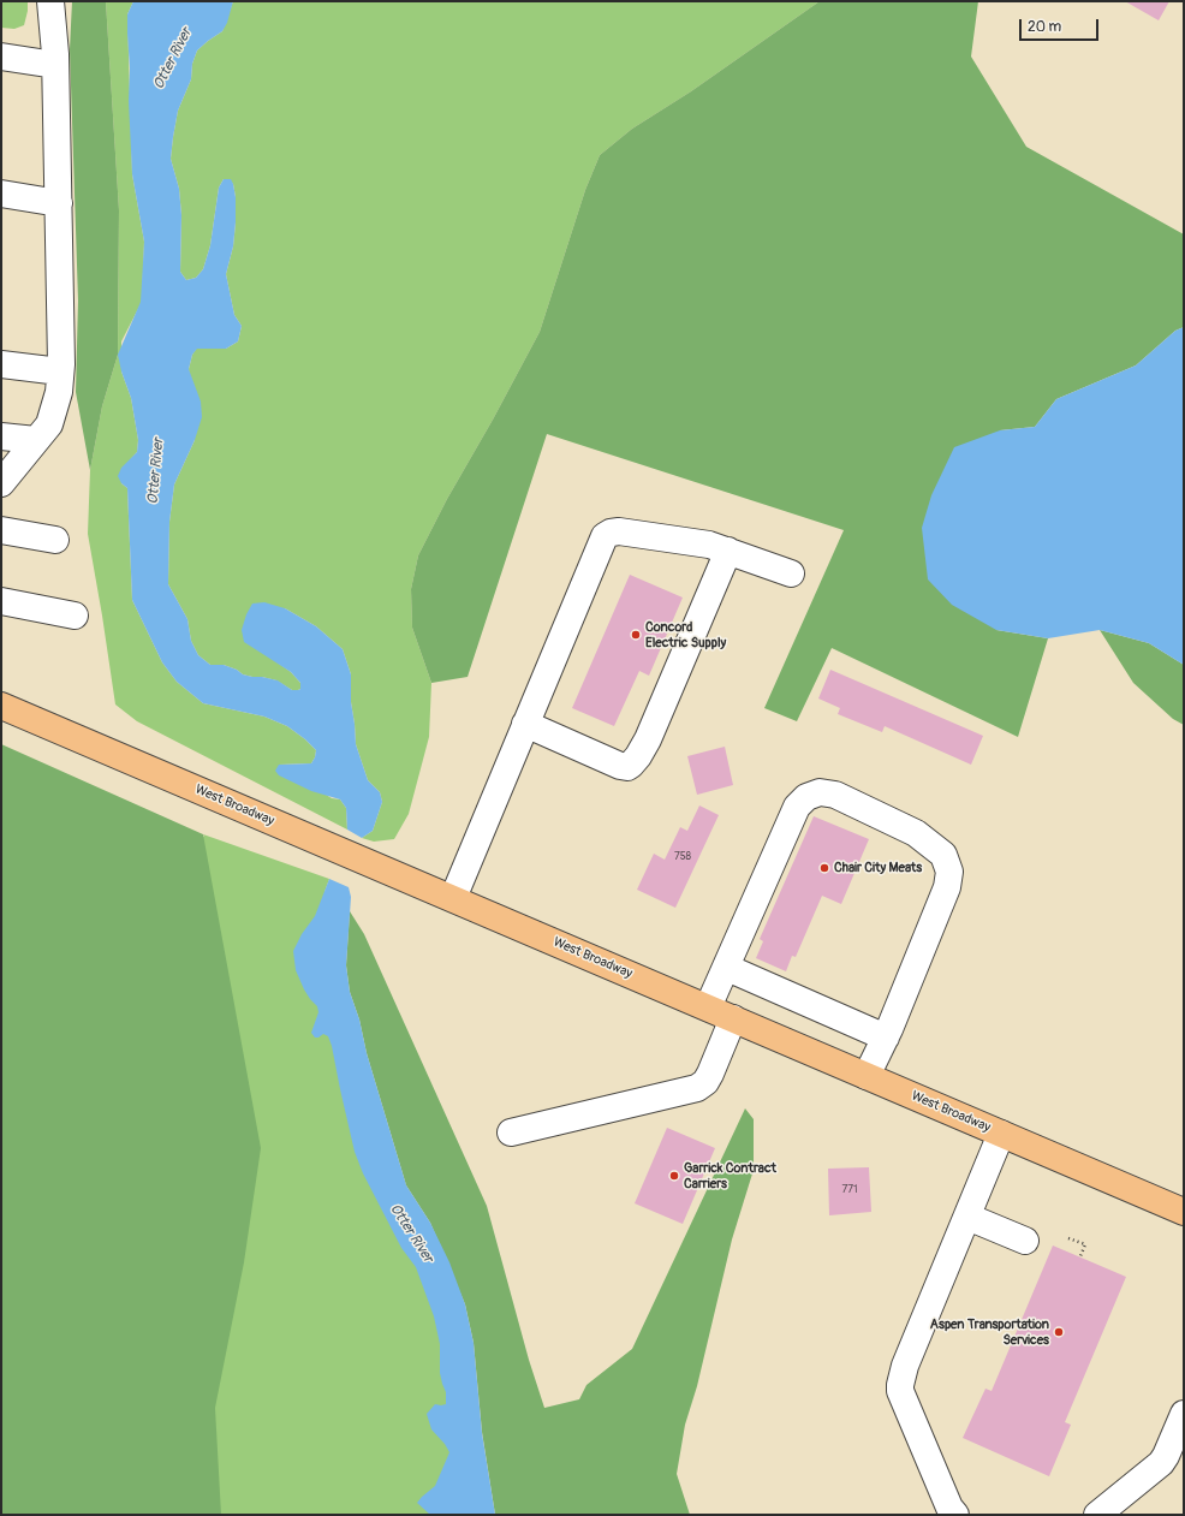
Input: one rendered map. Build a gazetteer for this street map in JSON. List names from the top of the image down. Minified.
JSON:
{"streets":{"main road":["West Broadway"]},"water":["Otter River"],"places":["Concord Electric Supply","Chair City Meats","Garrick Contract Carriers","Aspen Transportation Services"],"house_numbers":["758","771"],"scale_bar":"20 m"}
